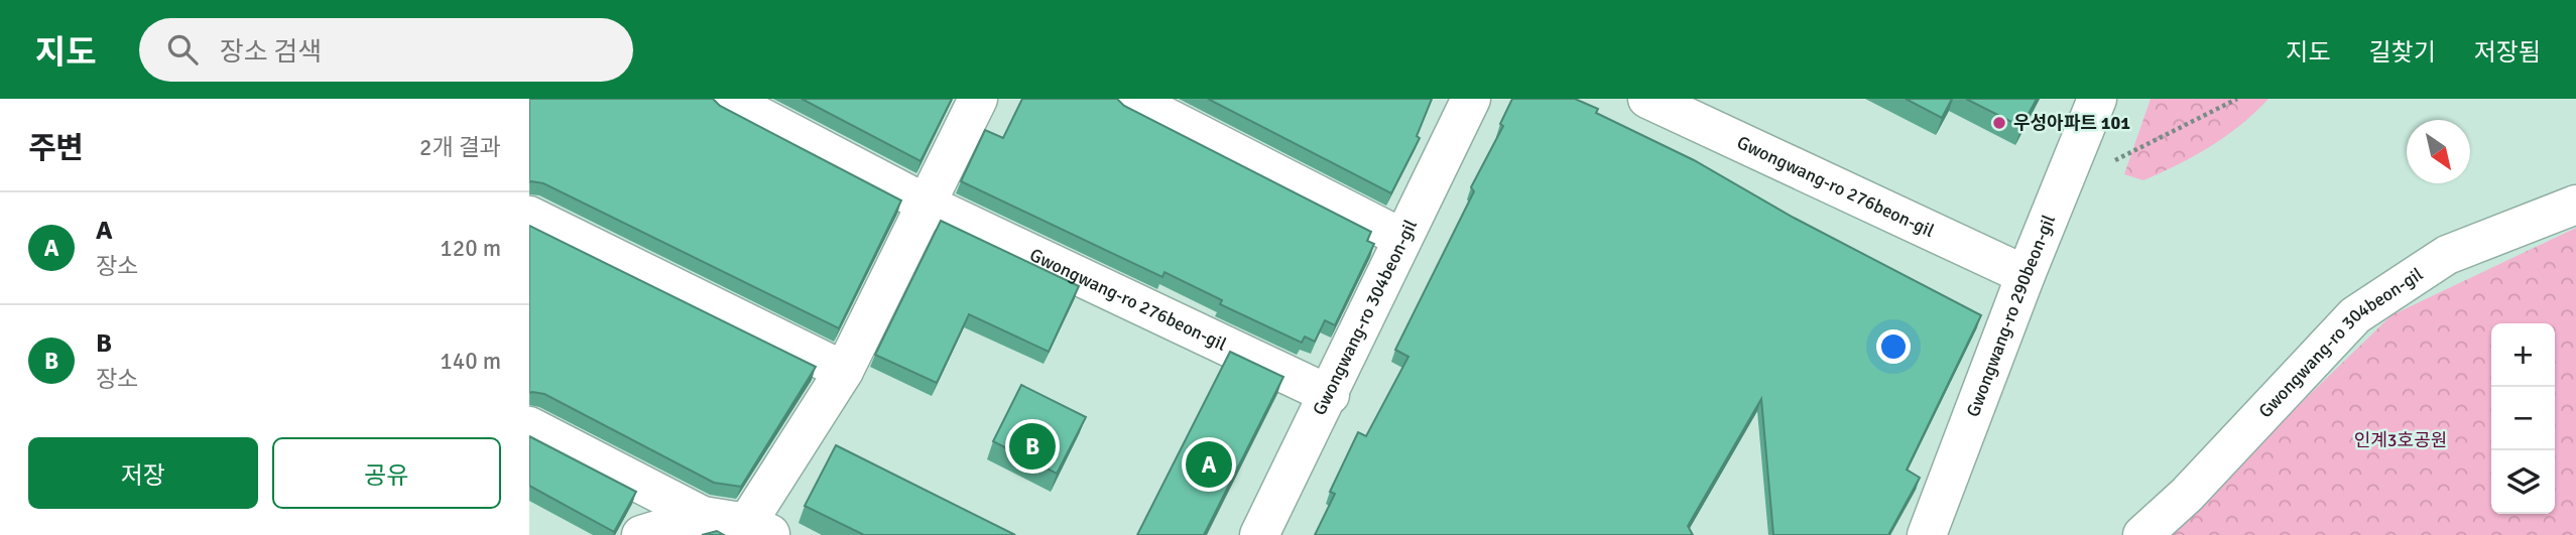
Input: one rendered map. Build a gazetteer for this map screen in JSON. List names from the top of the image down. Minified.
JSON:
{"streets":{"street":["Gwongwang-ro 276beon-gil","Gwongwang-ro 304beon-gil","Gwongwang-ro 290beon-gil"]},"crossings":[["Gwongwang-ro 276beon-gil","Gwongwang-ro 304beon-gil"],["Gwongwang-ro 276beon-gil","Gwongwang-ro 290beon-gil"]],"parks":["인계3호공원"],"places":["우성아파트 101"],"north":"bottom right","page":{"header":"지도","search":"장소 검색","nav":["지도","길찾기","저장됨"],"heading":["주변","2개 결과"],"list":[{"mark":"A","name":"A","note":"장소","value":"120 m"},{"mark":"B","name":"B","note":"장소","value":"140 m"}],"map_buttons":["+","−"],"buttons":["저장","공유"],"pins":["B","A"]}}
